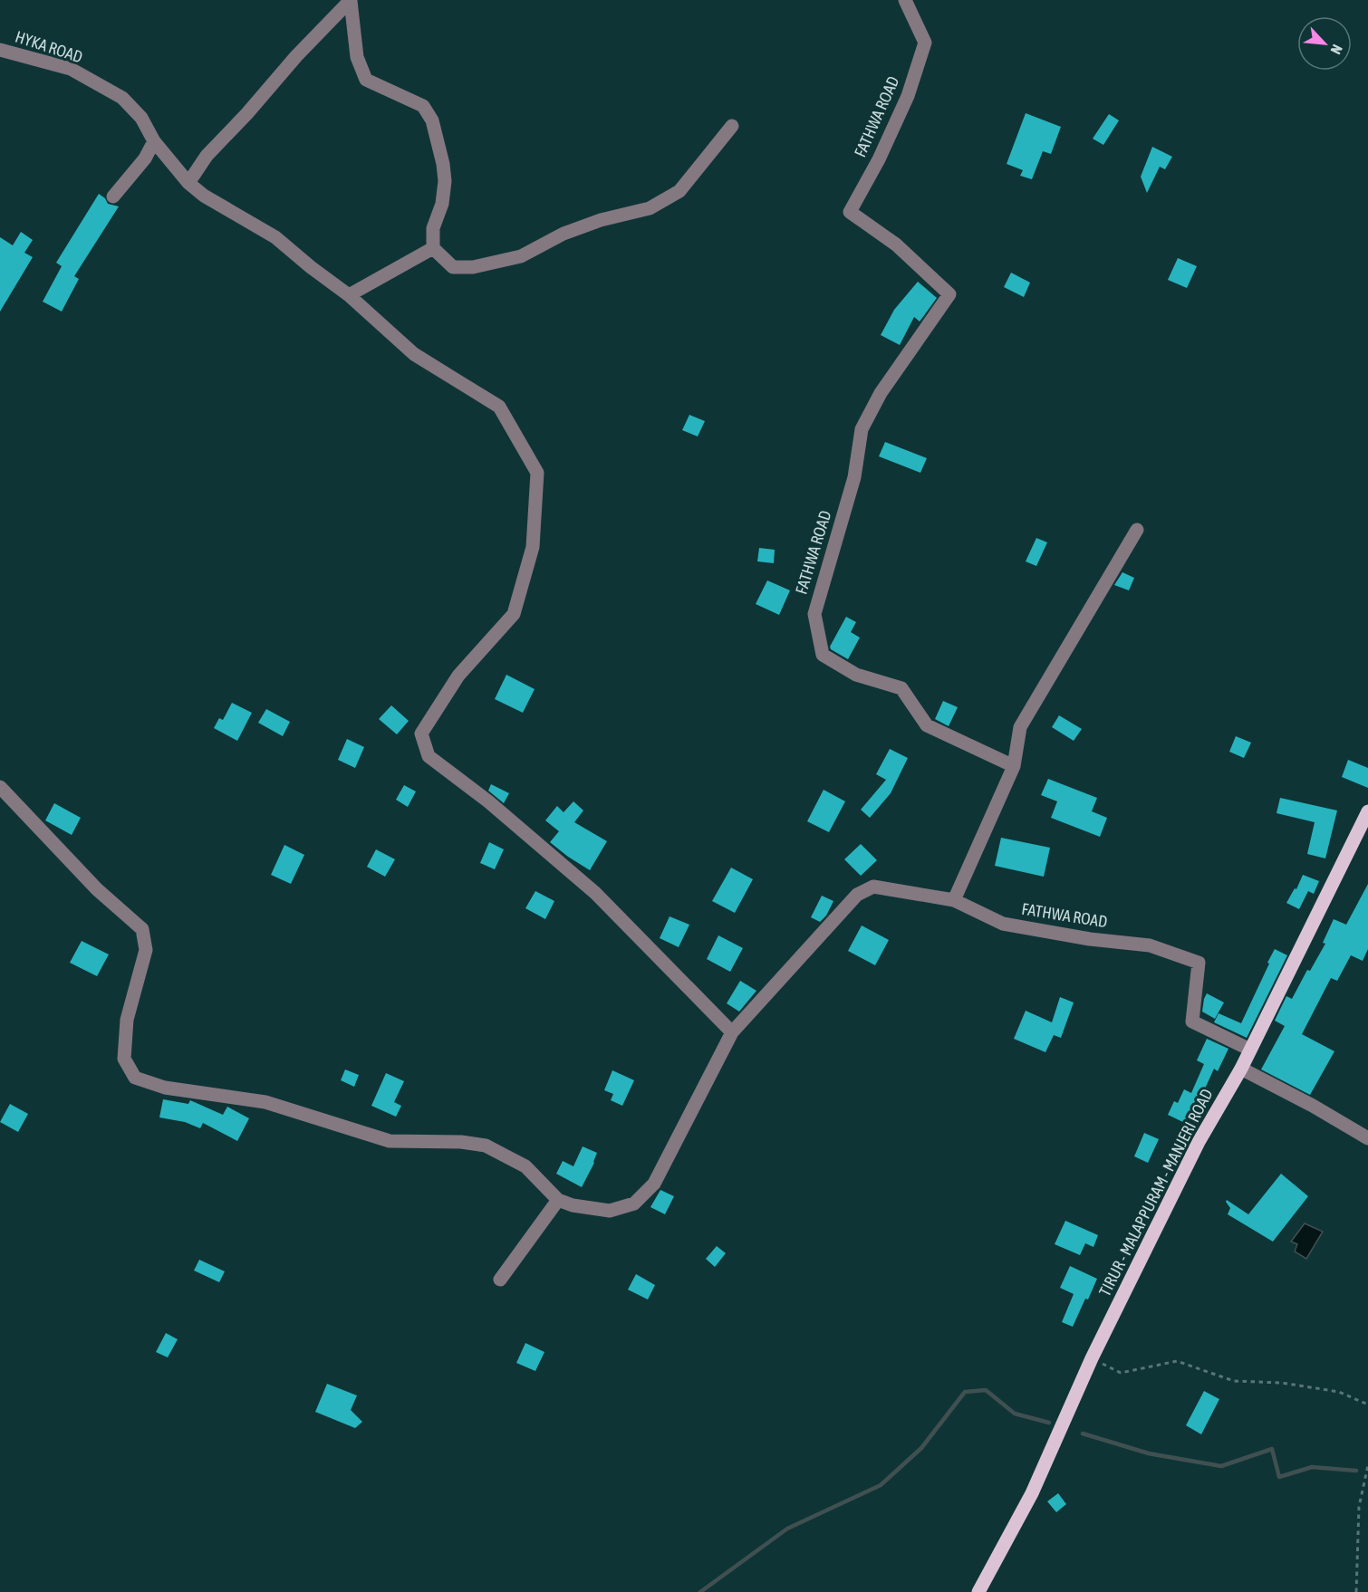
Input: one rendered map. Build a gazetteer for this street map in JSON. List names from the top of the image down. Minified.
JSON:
{"streets":{"main road":["TIRUR - MALAPPURAM - MANJERI ROAD"],"street":["HYKA ROAD","FATHWA ROAD"]},"crossings":[["FATHWA ROAD","TIRUR - MALAPPURAM - MANJERI ROAD"]],"north":"bottom right"}
